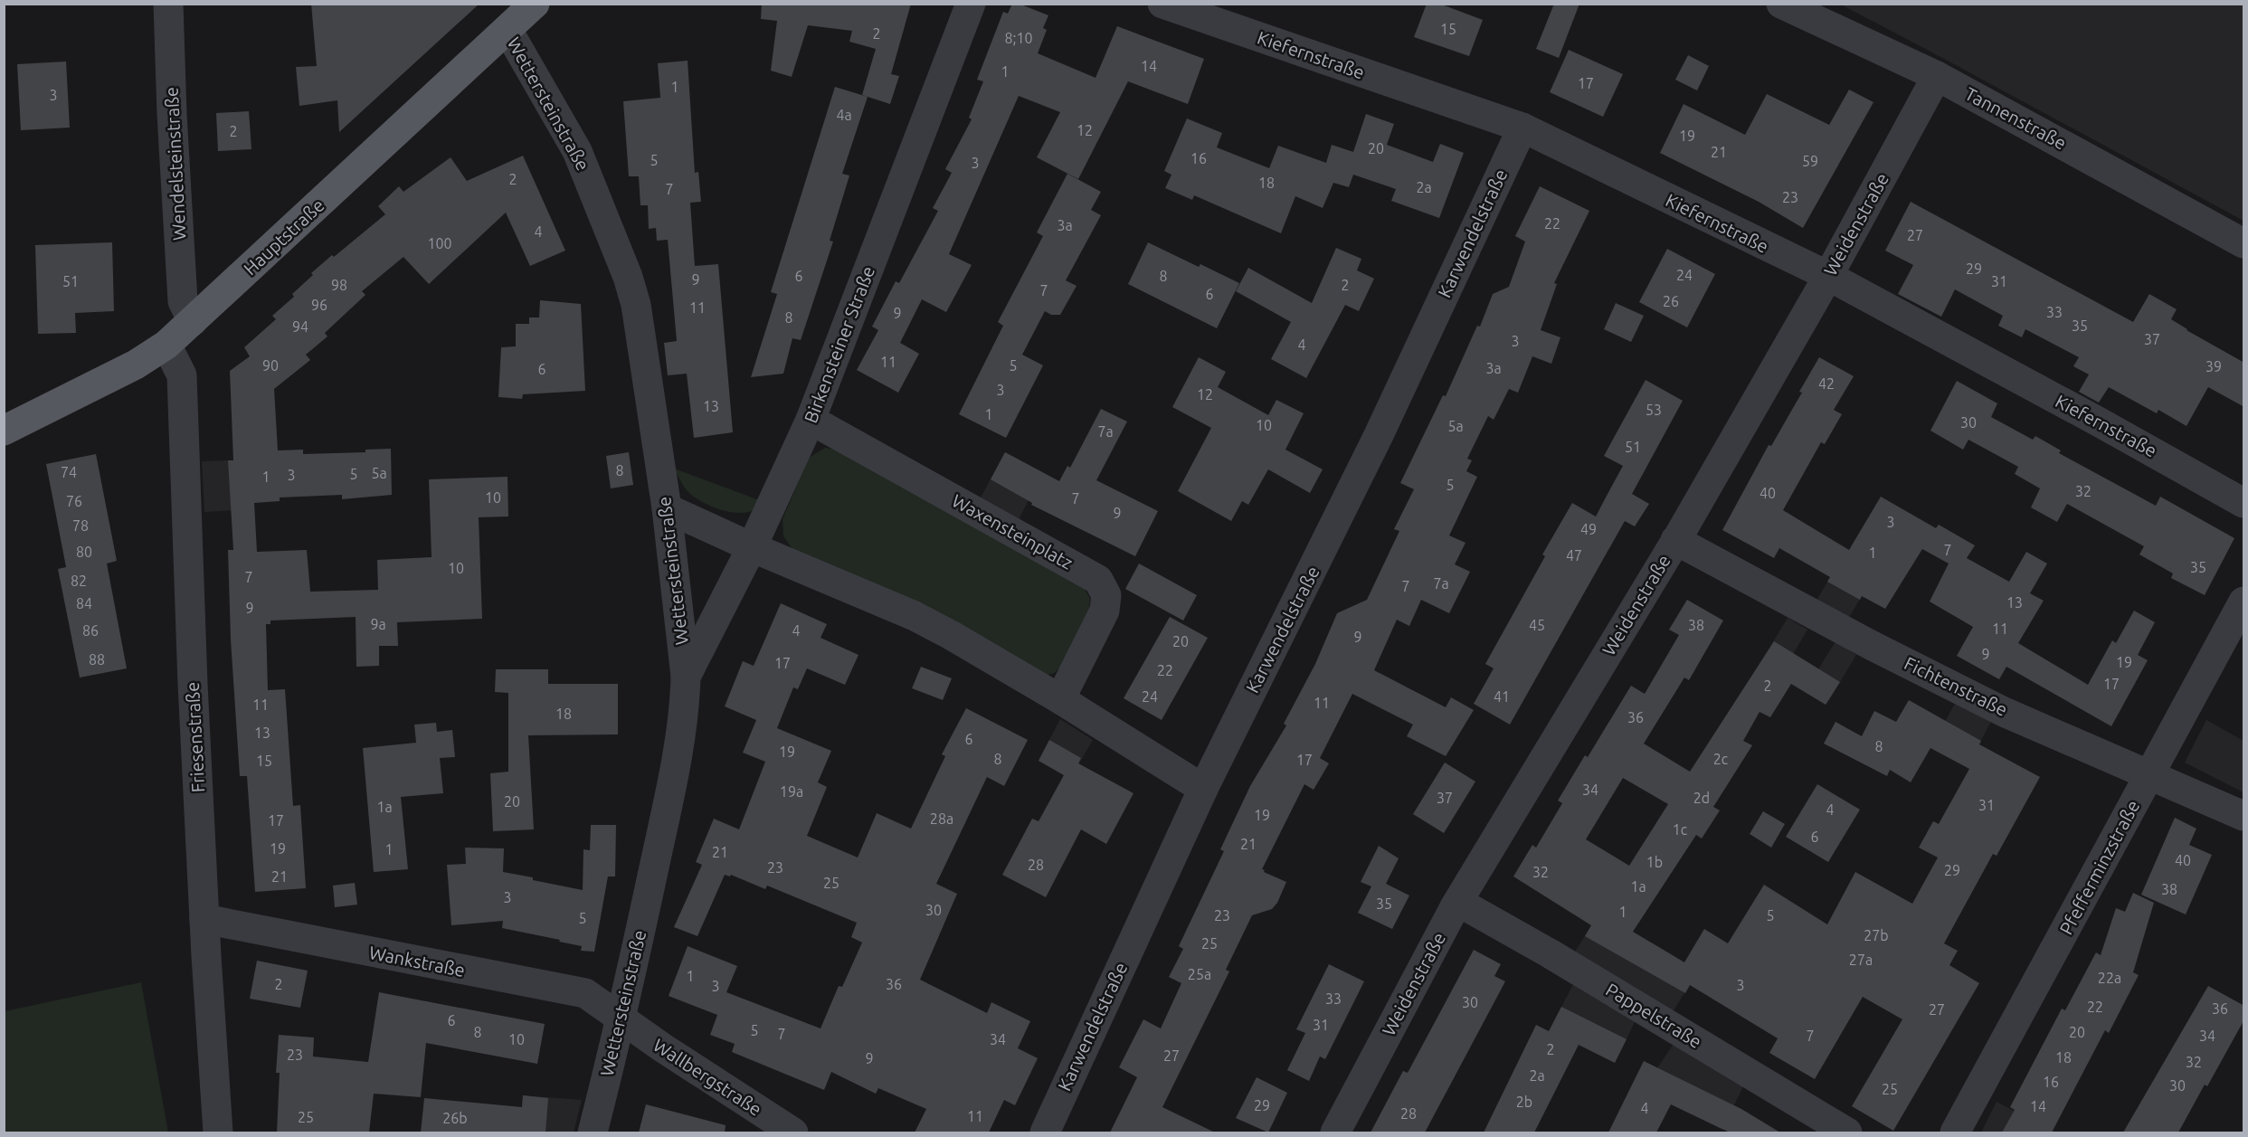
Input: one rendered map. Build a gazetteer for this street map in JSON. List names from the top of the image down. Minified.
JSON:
{"streets":{"main road":["Hauptstraße"],"street":["Kiefernstraße","Wettersteinstraße","Tannenstraße","Wendelsteinstraße","Weidenstraße","Karwendelstraße","Birkensteiner Straße","Waxensteinplatz","Fichtenstraße","Friesenstraße","Pfefferminzstraße","Wankstraße","Pappelstraße","Wallbergstraße"]},"crossings":[["Kiefernstraße","Weidenstraße"],["Kiefernstraße","Karwendelstraße"],["Wettersteinstraße","Hauptstraße"],["Wettersteinstraße","Birkensteiner Straße"],["Wettersteinstraße","Wankstraße"],["Wettersteinstraße","Wallbergstraße"],["Tannenstraße","Weidenstraße"],["Wendelsteinstraße","Hauptstraße"],["Weidenstraße","Fichtenstraße"],["Weidenstraße","Pappelstraße"],["Hauptstraße","Friesenstraße"],["Birkensteiner Straße","Waxensteinplatz"],["Fichtenstraße","Pfefferminzstraße"],["Friesenstraße","Wankstraße"],["Wankstraße","Wallbergstraße"]],"house_numbers":["15","2","8;10","14","1","17","1","3","4a","12","2","19","20","21","16","5","59","3","2","18","2a","7","23","22","3a","4","27","100","29","24","6","8","9","51","31","98","2","7","6","26","96","11","33","9","8","35","94","37","3","4","11","90","5","39","3a","6","42","3","12","13","53","1","30","10","5a","7a","51","8","74","5a","5","3","1","5","32","40","10","7","76","9","3","78","49","7","80","1","47","35","10","7","82","7a","7","13","84","9","9a","45","38","11","86","4","9","20","9","88","19","17","22","17","2","24","41","11","11","18","36","13","6","8","19","8","2c","17","15","34","19a","37","2d","20","31","1a","4","19","28a","17","1c","6","21","19","1","21","40","1b","28","23","29","32","21","25","1a","38","3","35","30","1","23","5","5","27b","25","27a","25a","1","22a","2","36","3","3","33","30","22","36","27","6","31","5","8","20","7","7","34","10","34","2","23","27","18","9","32","2a","16","30","25","2b","29","14","4","28","11","25","26b"]}
